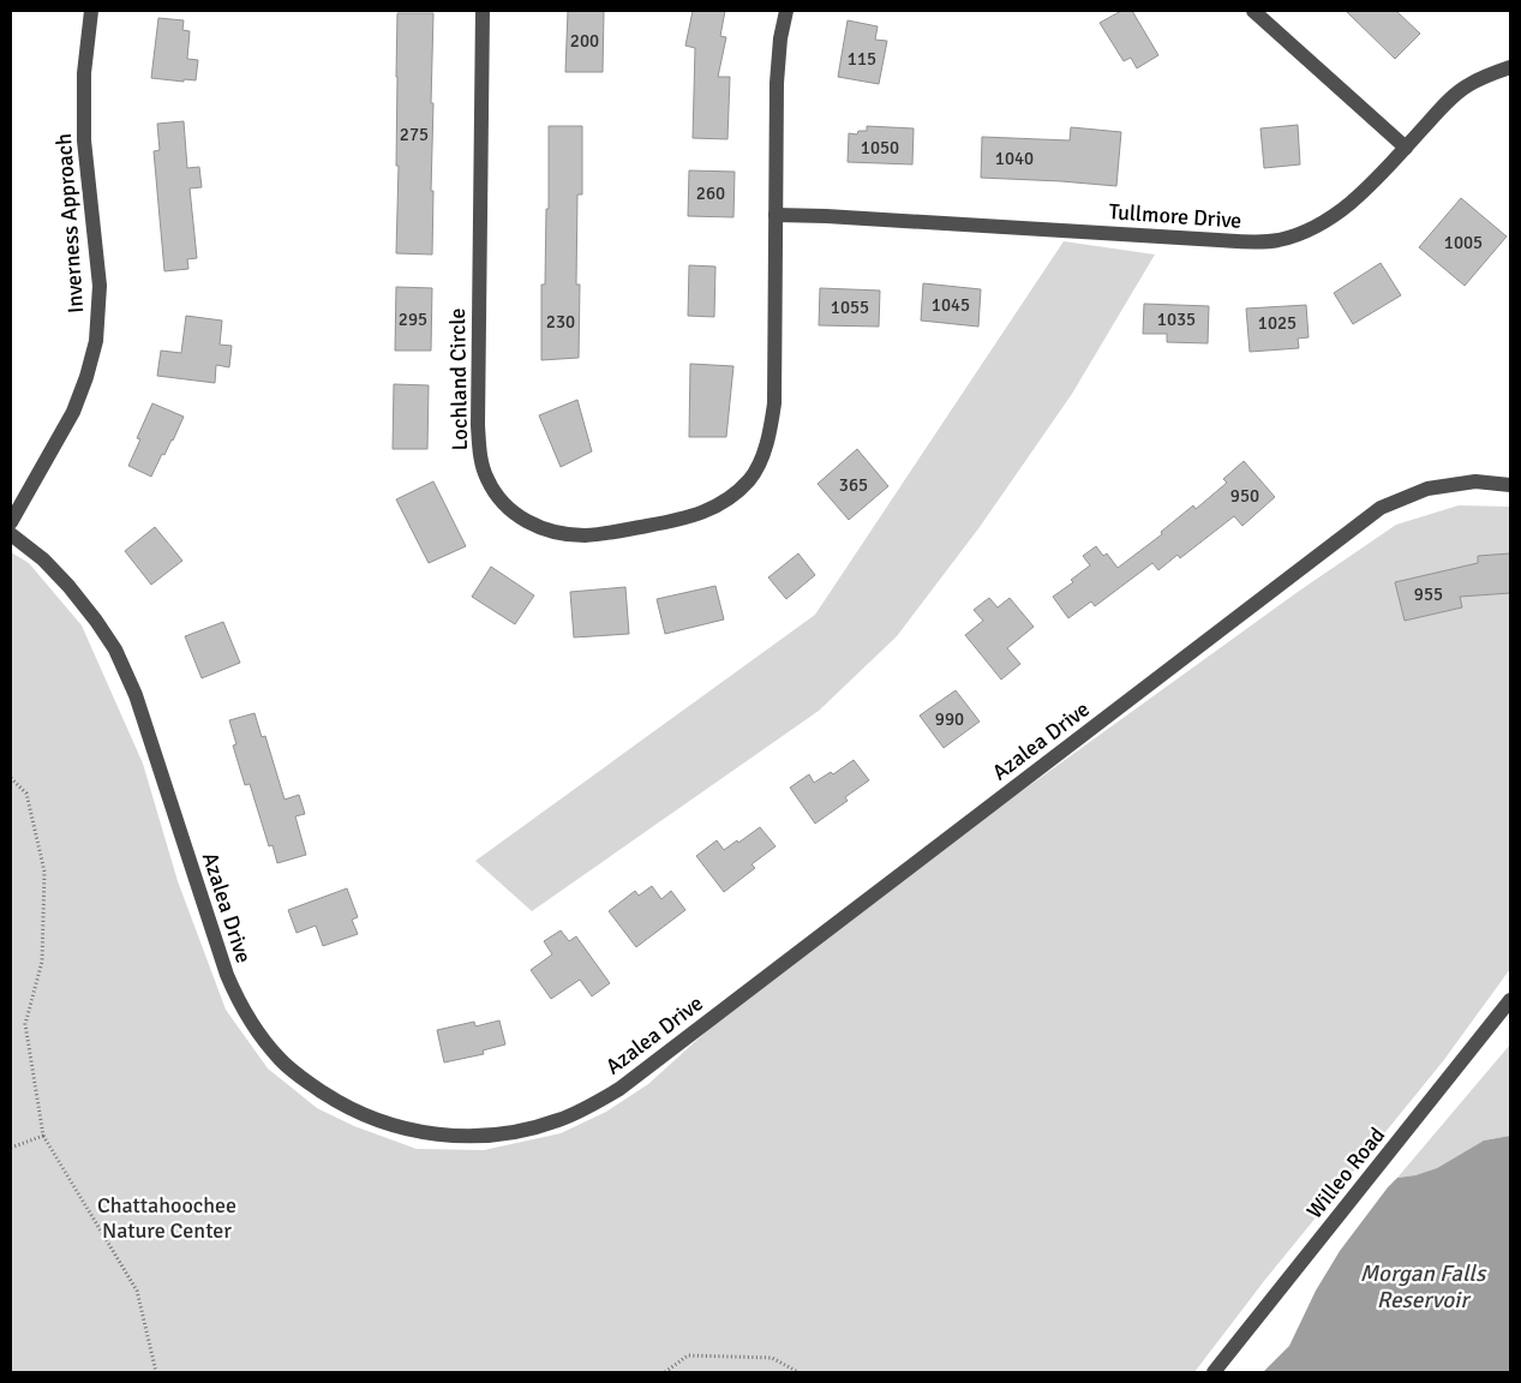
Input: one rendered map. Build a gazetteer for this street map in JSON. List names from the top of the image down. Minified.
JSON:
{"streets":{"street":["Tullmore Drive","Inverness Approach","Lochland Circle","Azalea Drive","Willeo Road"]},"crossings":[["Tullmore Drive","Lochland Circle"]],"water":["Morgan Falls Reservoir"],"parks":["Chattahoochee Nature Center"],"house_numbers":["200","115","275","1050","1040","260","1005","1045","1055","295","1035","230","1025","365","950","955","990"]}
